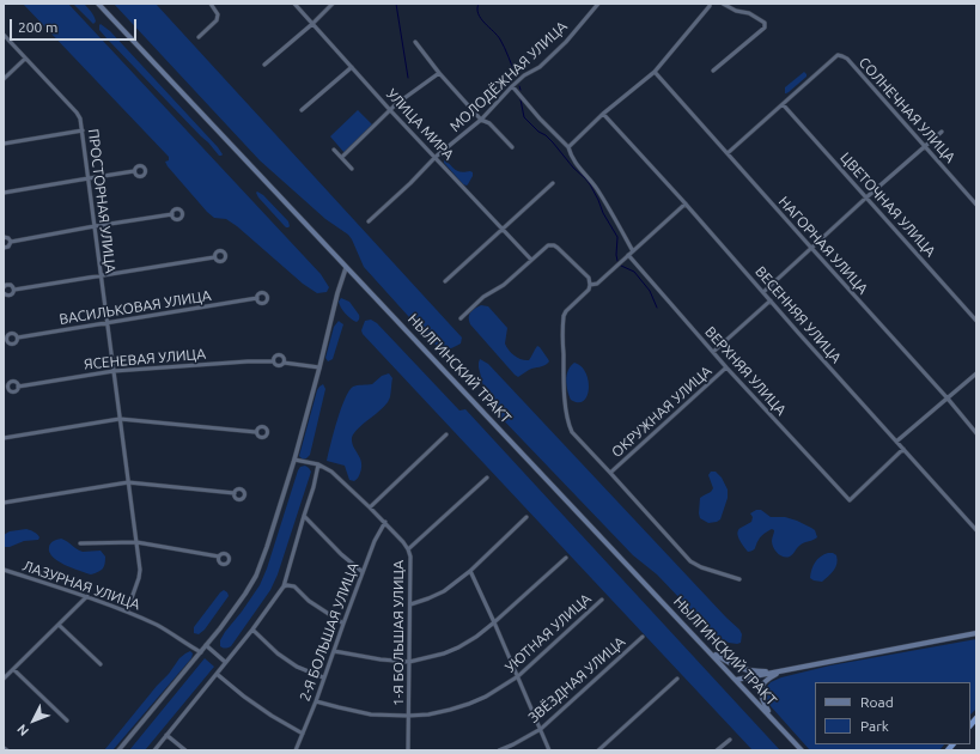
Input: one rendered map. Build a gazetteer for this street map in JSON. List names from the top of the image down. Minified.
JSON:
{"streets":{"main road":["НЫЛГИНСКИЙ ТРАКТ"],"street":["МОЛОДЁЖНАЯ УЛИЦА","СОЛНЕЧНАЯ УЛИЦА","УЛИЦА МИРА","ПРОСТОРНАЯ УЛИЦА","ЦВЕТОЧНАЯ УЛИЦА","НАГОРНАЯ УЛИЦА","ВАСИЛЬКОВАЯ УЛИЦА","ВЕСЕННЯЯ УЛИЦА","ЯСЕНЕВАЯ УЛИЦА","ВЕРХНЯЯ УЛИЦА","ОКРУЖНАЯ УЛИЦА","ЛАЗУРНАЯ УЛИЦА","2-Я БОЛЬШАЯ УЛИЦА","1-Я БОЛЬШАЯ УЛИЦА","УЮТНАЯ УЛИЦА","ЗВЁЗДНАЯ УЛИЦА"]},"crossings":[["МОЛОДЁЖНАЯ УЛИЦА","УЛИЦА МИРА"],["СОЛНЕЧНАЯ УЛИЦА","ЦВЕТОЧНАЯ УЛИЦА"],["ПРОСТОРНАЯ УЛИЦА","ВАСИЛЬКОВАЯ УЛИЦА"],["ПРОСТОРНАЯ УЛИЦА","ЯСЕНЕВАЯ УЛИЦА"],["ПРОСТОРНАЯ УЛИЦА","ЛАЗУРНАЯ УЛИЦА"],["ВЕСЕННЯЯ УЛИЦА","ВЕРХНЯЯ УЛИЦА"],["ВЕРХНЯЯ УЛИЦА","ОКРУЖНАЯ УЛИЦА"],["2-Я БОЛЬШАЯ УЛИЦА","1-Я БОЛЬШАЯ УЛИЦА"],["2-Я БОЛЬШАЯ УЛИЦА","УЮТНАЯ УЛИЦА"],["1-Я БОЛЬШАЯ УЛИЦА","УЮТНАЯ УЛИЦА"]],"legend":["Road","Park"],"scale_bar":"200 m","north":"bottom left"}
